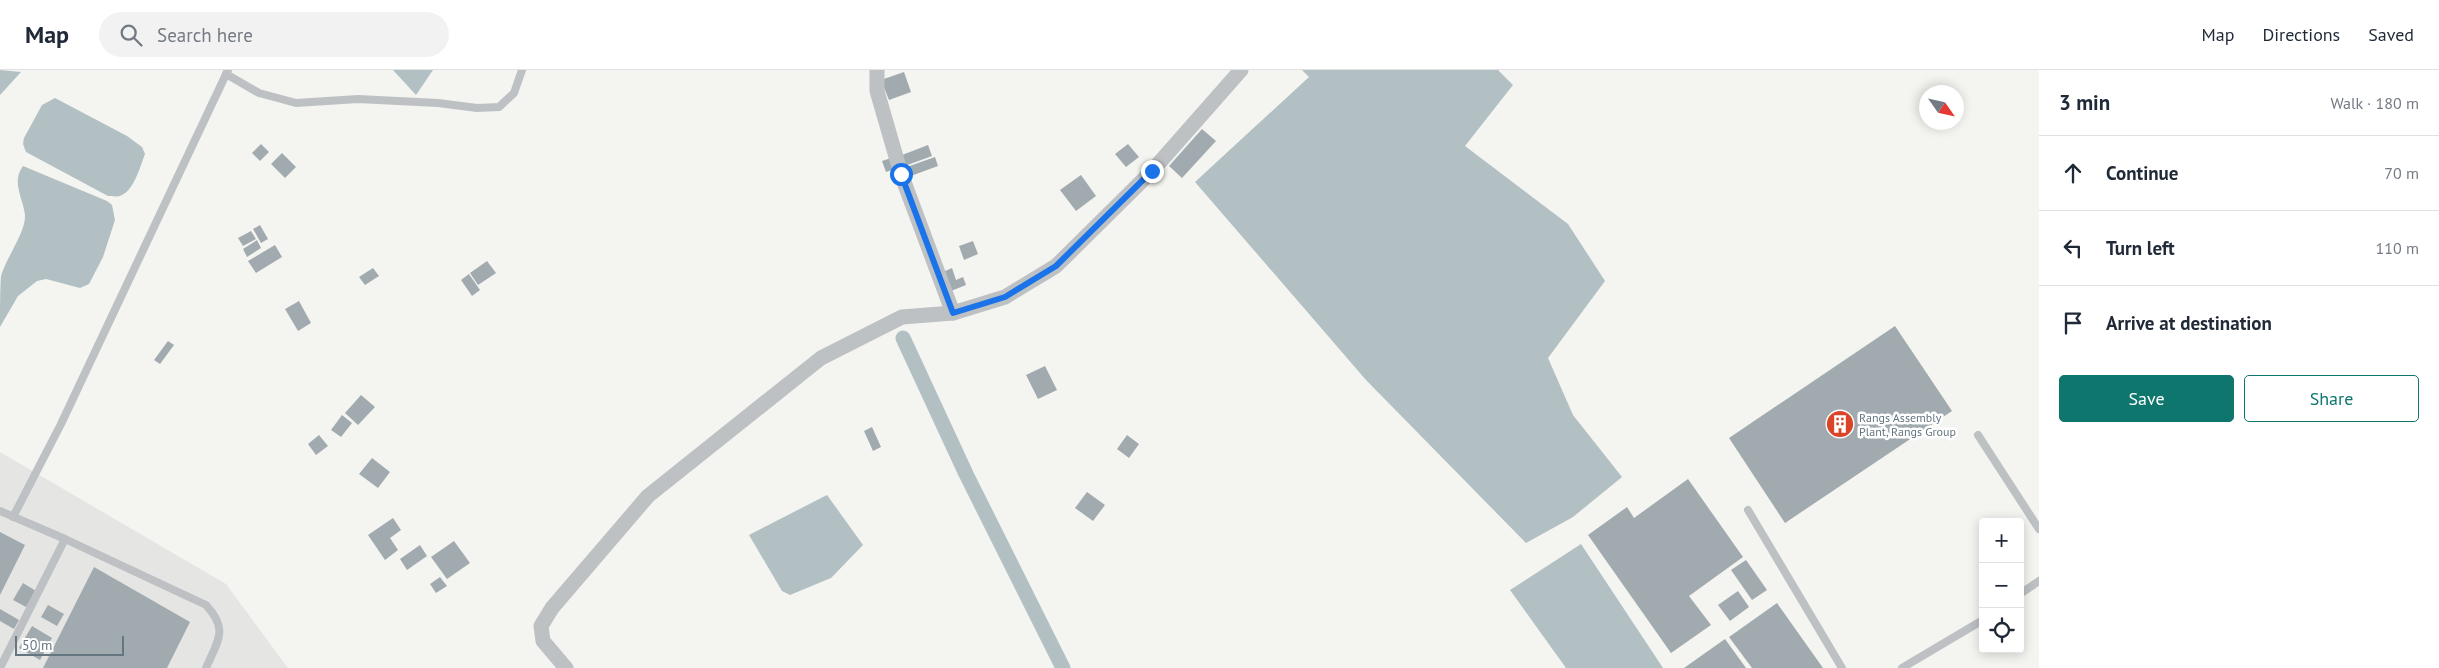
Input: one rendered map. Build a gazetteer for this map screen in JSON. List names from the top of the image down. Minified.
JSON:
{"places":{"building":["Rangs Assembly Plant, Rangs Group"]},"scale_bar":"50 m","north":"bottom right","page":{"header":"Map","search":"Search here","nav":["Map","Directions","Saved"],"heading":["3 min","Walk · 180 m"],"list":[["Continue","70 m"],["Turn left","110 m"],"Arrive at destination"],"buttons":["Save","Share"],"map_buttons":["+","−"],"scale":"50 m"}}
